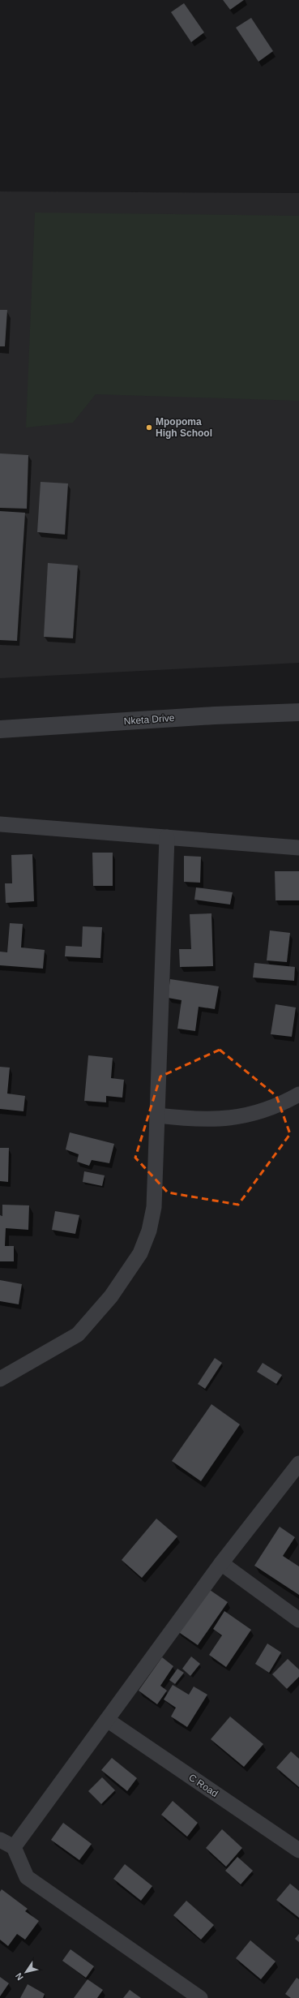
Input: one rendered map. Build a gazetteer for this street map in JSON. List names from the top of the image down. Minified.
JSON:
{"streets":{"street":["Nketa Drive","C Road"]},"places":["Mpopoma High School"],"north":"bottom left"}
